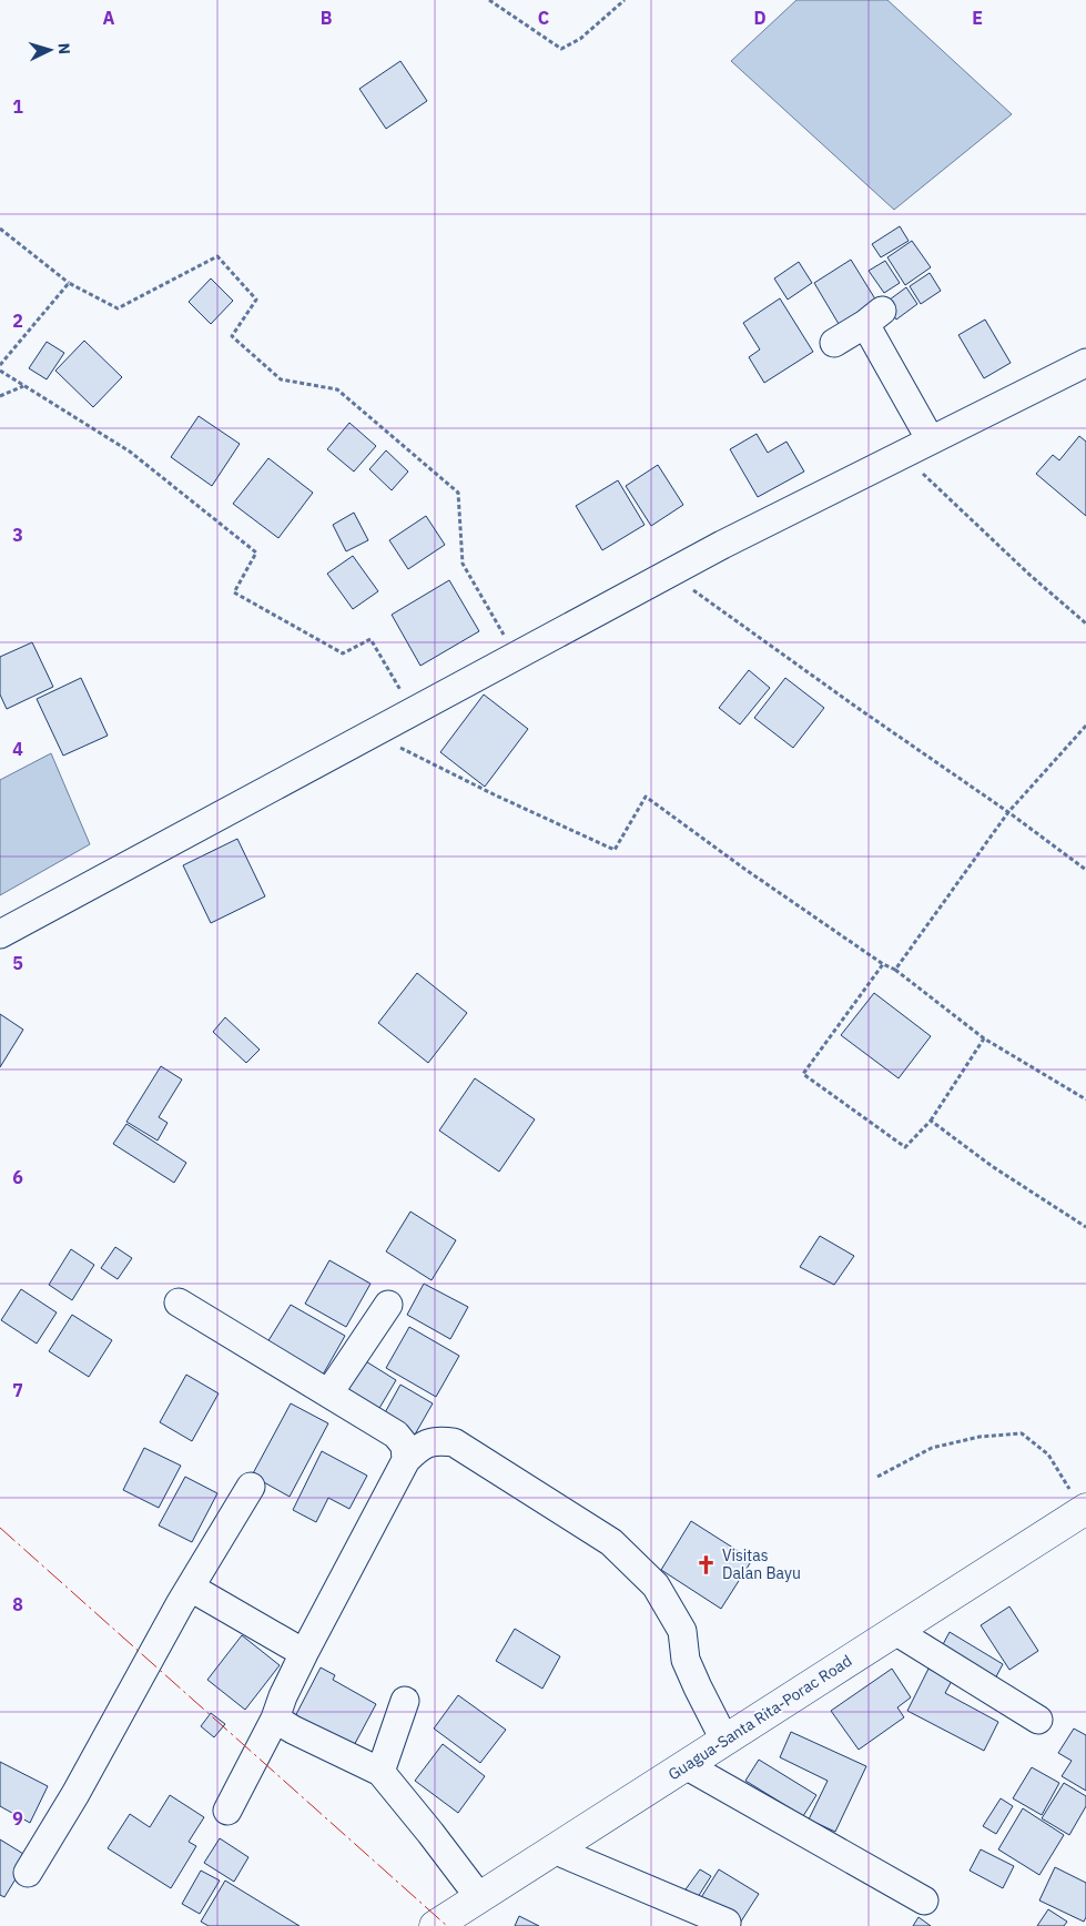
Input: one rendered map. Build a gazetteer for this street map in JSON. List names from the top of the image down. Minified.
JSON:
{"streets":{"main road":["Guagua-Santa Rita-Porac Road"]},"places":{"church":["Visitas Dalan Bayu"]},"north":"right","grid":{"columns":["A","B","C","D","E"],"rows":["1","2","3","4","5","6","7","8","9"]}}
